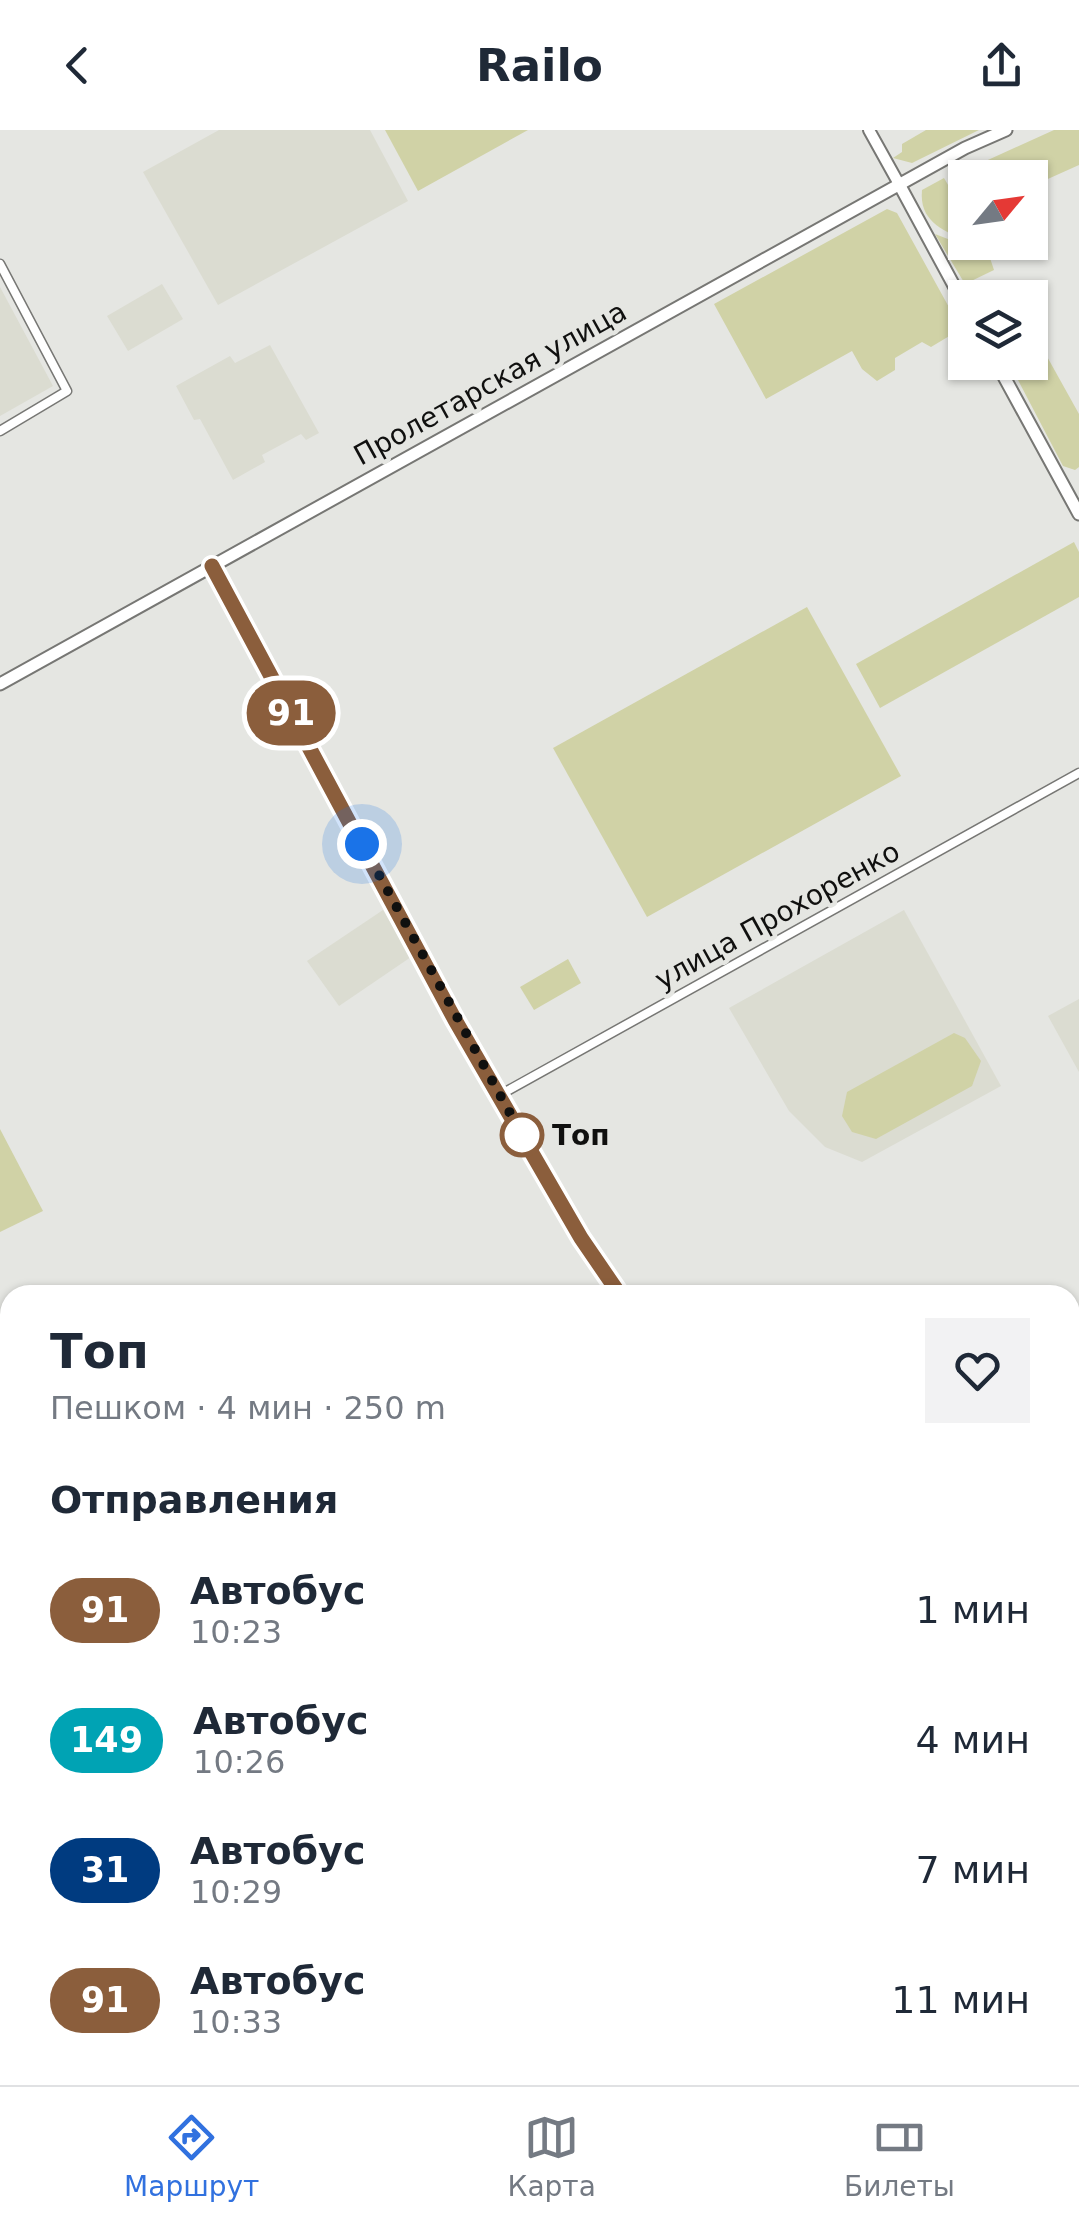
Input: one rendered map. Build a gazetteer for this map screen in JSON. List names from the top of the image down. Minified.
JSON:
{"streets":{"main road":["Пролетарская улица"],"street":["улица Прохоренко"]},"places":["Топ"],"lines":["bus line 91"],"north":"top right","page":{"header":"Railo","on_map":"91","heading":[["Топ","Пешком · 4 мин · 250 m"],"Отправления"],"list":[{"mark":"91","name":"Автобус","note":"10:23","value":"1 мин"},{"mark":"149","name":"Автобус","note":"10:26","value":"4 мин"},{"mark":"31","name":"Автобус","note":"10:29","value":"7 мин"},{"mark":"91","name":"Автобус","note":"10:33","value":"11 мин"}],"tabs":["Маршрут","Карта","Билеты"]}}
